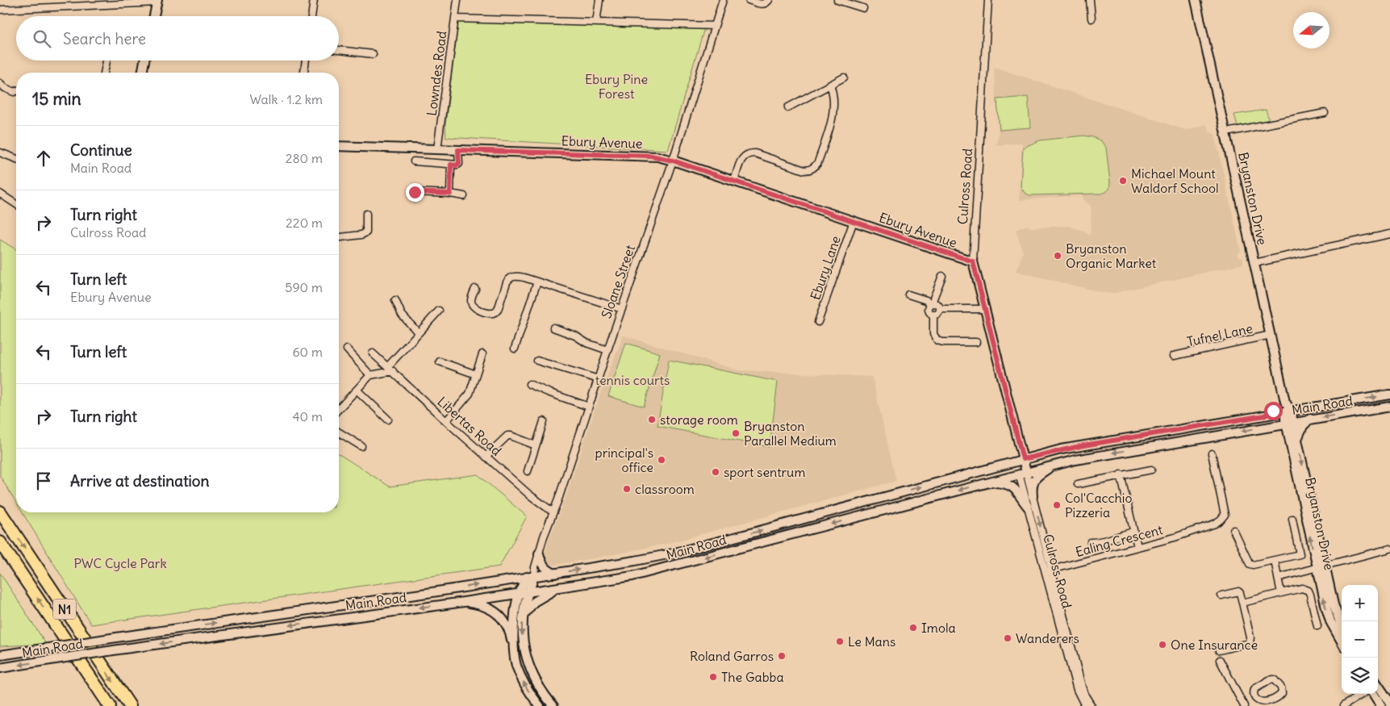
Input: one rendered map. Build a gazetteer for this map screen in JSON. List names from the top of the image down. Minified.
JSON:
{"streets":{"highway":["N1"],"main road":["Ebury Avenue","Culross Road","Bryanston Drive","Sloane Street","Main Road"],"street":["Lowndes Road","Ebury Lane","Tufnel Lane","Libertas Road","Ealing Crescent"]},"crossings":[["Lowndes Road","Ebury Avenue"],["Ebury Avenue","Culross Road"],["Ebury Avenue","Ebury Lane"],["Ebury Avenue","Sloane Street"],["Culross Road","Main Road"],["Culross Road","Ealing Crescent"],["Bryanston Drive","Tufnel Lane"],["Bryanston Drive","Main Road"],["Sloane Street","Main Road"],["Sloane Street","Libertas Road"]],"parks":["Ebury Pine Forest","tennis courts","PWC Cycle Park"],"places":["Michael Mount Waldorf School","Bryanston Organic Market","storage room","Bryanston Parallel Medium","principal's office","sport sentrum","classroom","Col'Cacchio Pizzeria","Imola","Wanderers","Le Mans","One Insurance","Roland Garros","The Gabba"],"north":"left","page":{"search":"Search here","heading":["15 min","Walk · 1.2 km"],"list":[["Continue","Main Road","280 m"],["Turn right","Culross Road","220 m"],["Turn left","Ebury Avenue","590 m"],["Turn left","60 m"],["Turn right","40 m"],"Arrive at destination"],"map_buttons":["+","−"]}}
